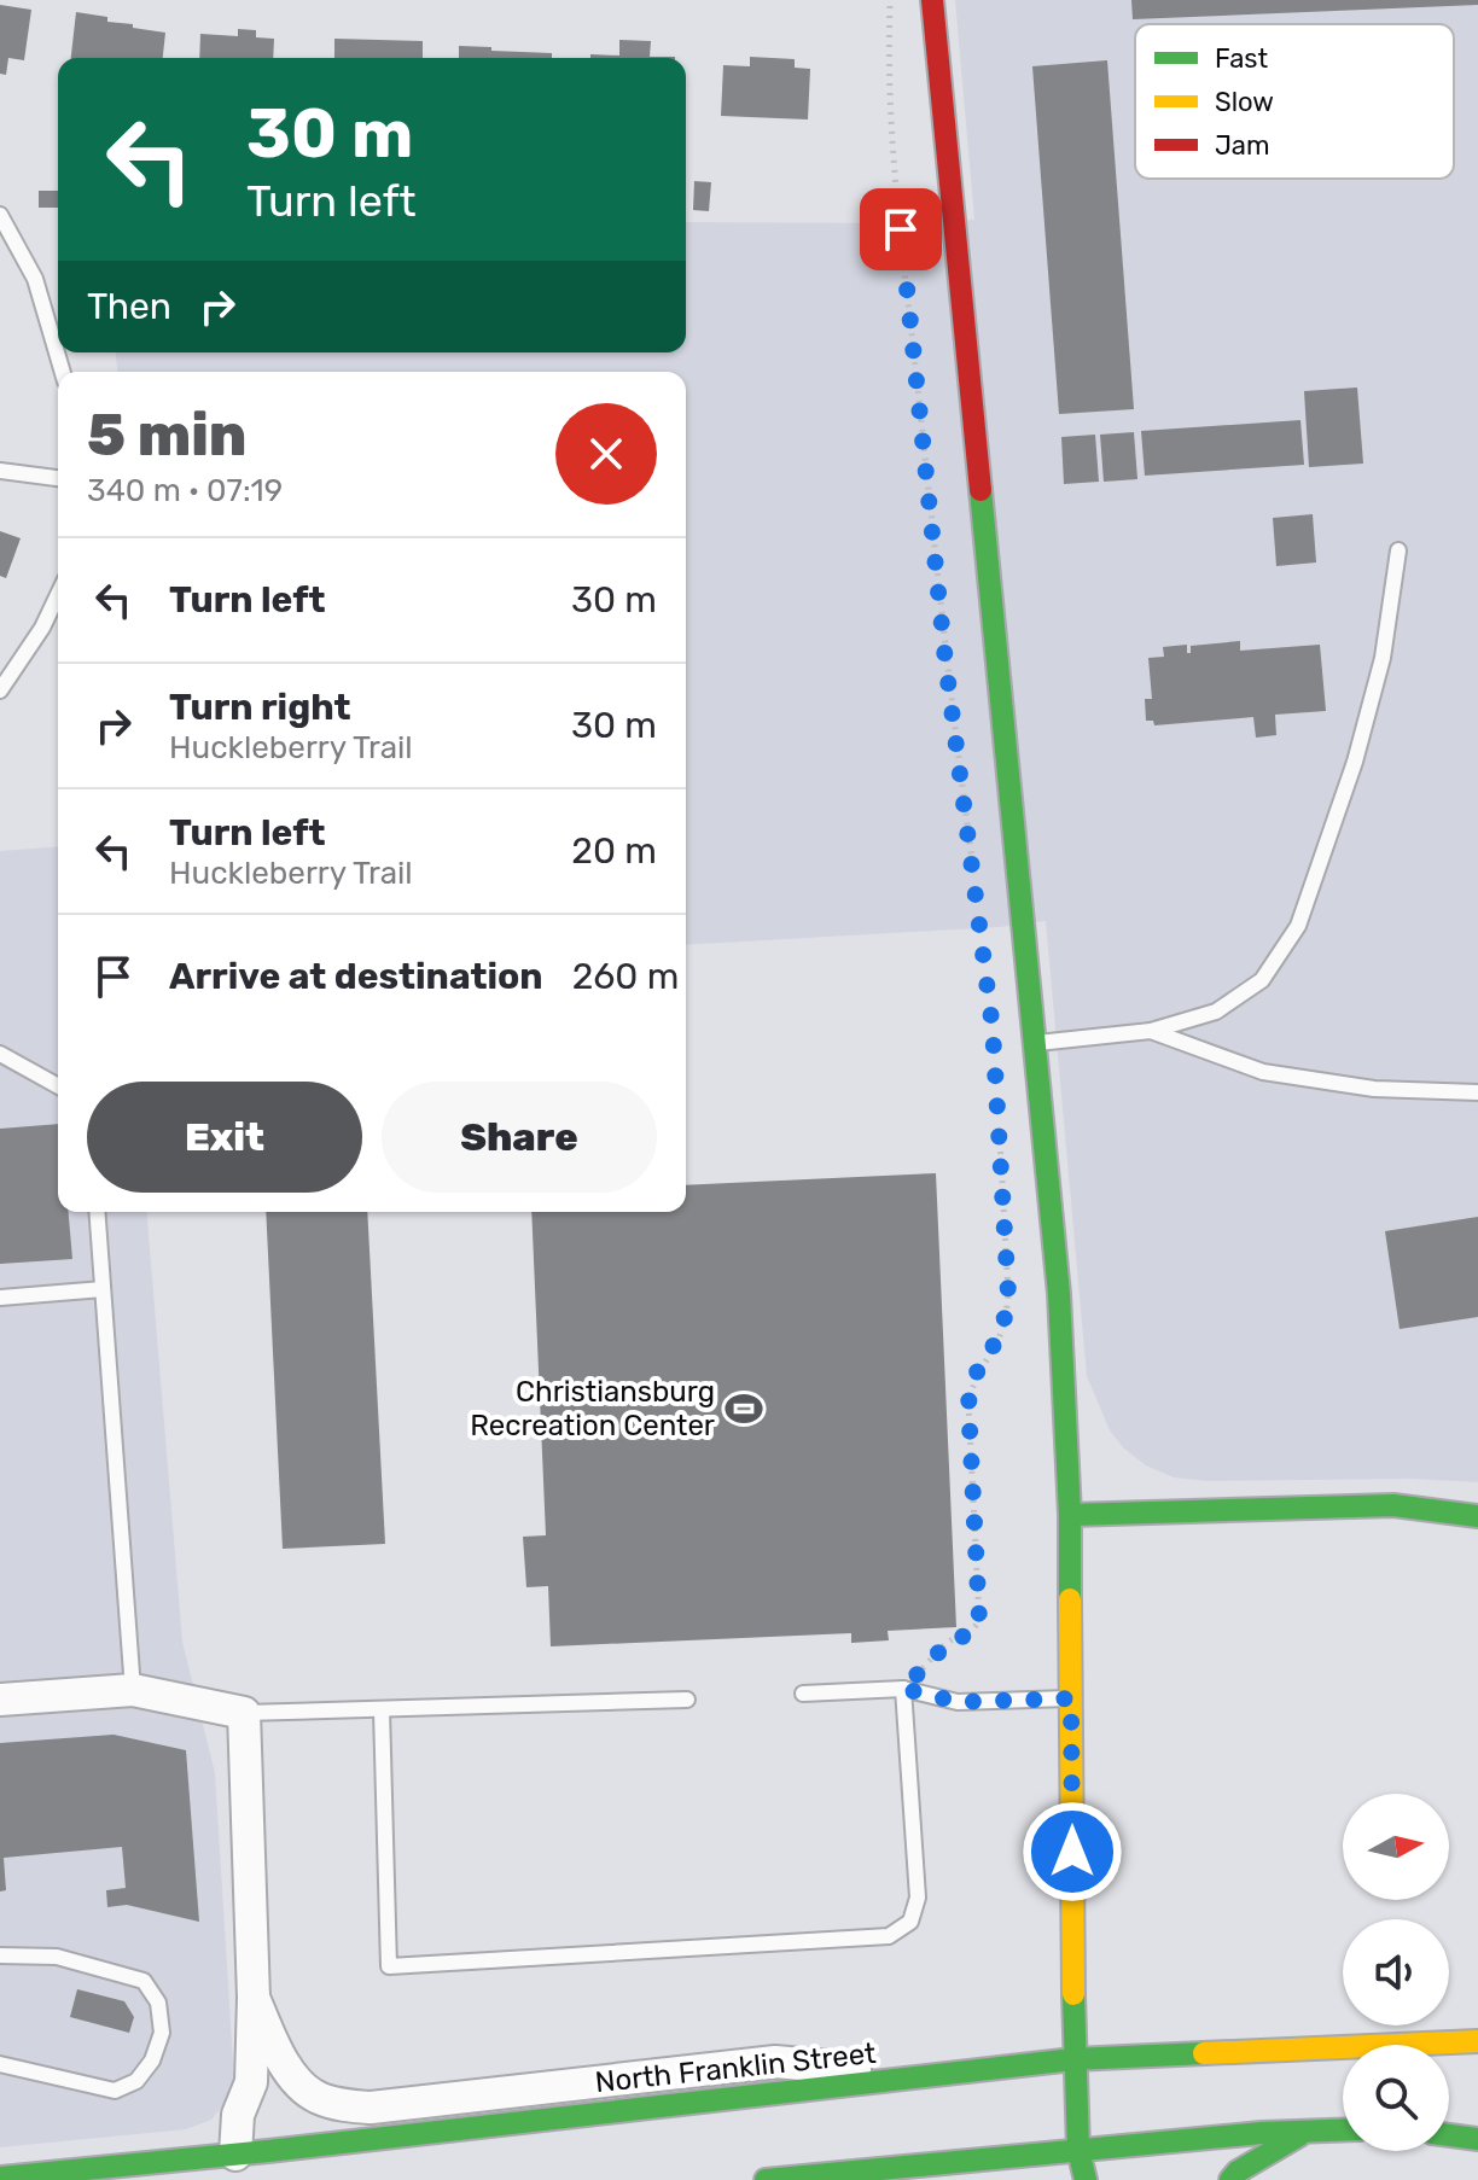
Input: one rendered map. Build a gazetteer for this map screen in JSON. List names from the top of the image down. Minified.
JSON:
{"streets":{"main road":["North Franklin Street"]},"places":{"sports":["Christiansburg Recreation Center"]},"legend":["Fast","Slow","Jam"],"north":"right","page":{"turn":["30 m","Turn left"],"then":"Then","heading":["5 min","340 m · 07:19"],"list":[{"name":"Turn left","value":"30 m"},{"name":"Turn right","note":"Huckleberry Trail","value":"30 m"},{"name":"Turn left","note":"Huckleberry Trail","value":"20 m"},{"name":"Arrive at destination","value":"260 m"}],"buttons":["Exit","Share"]}}
